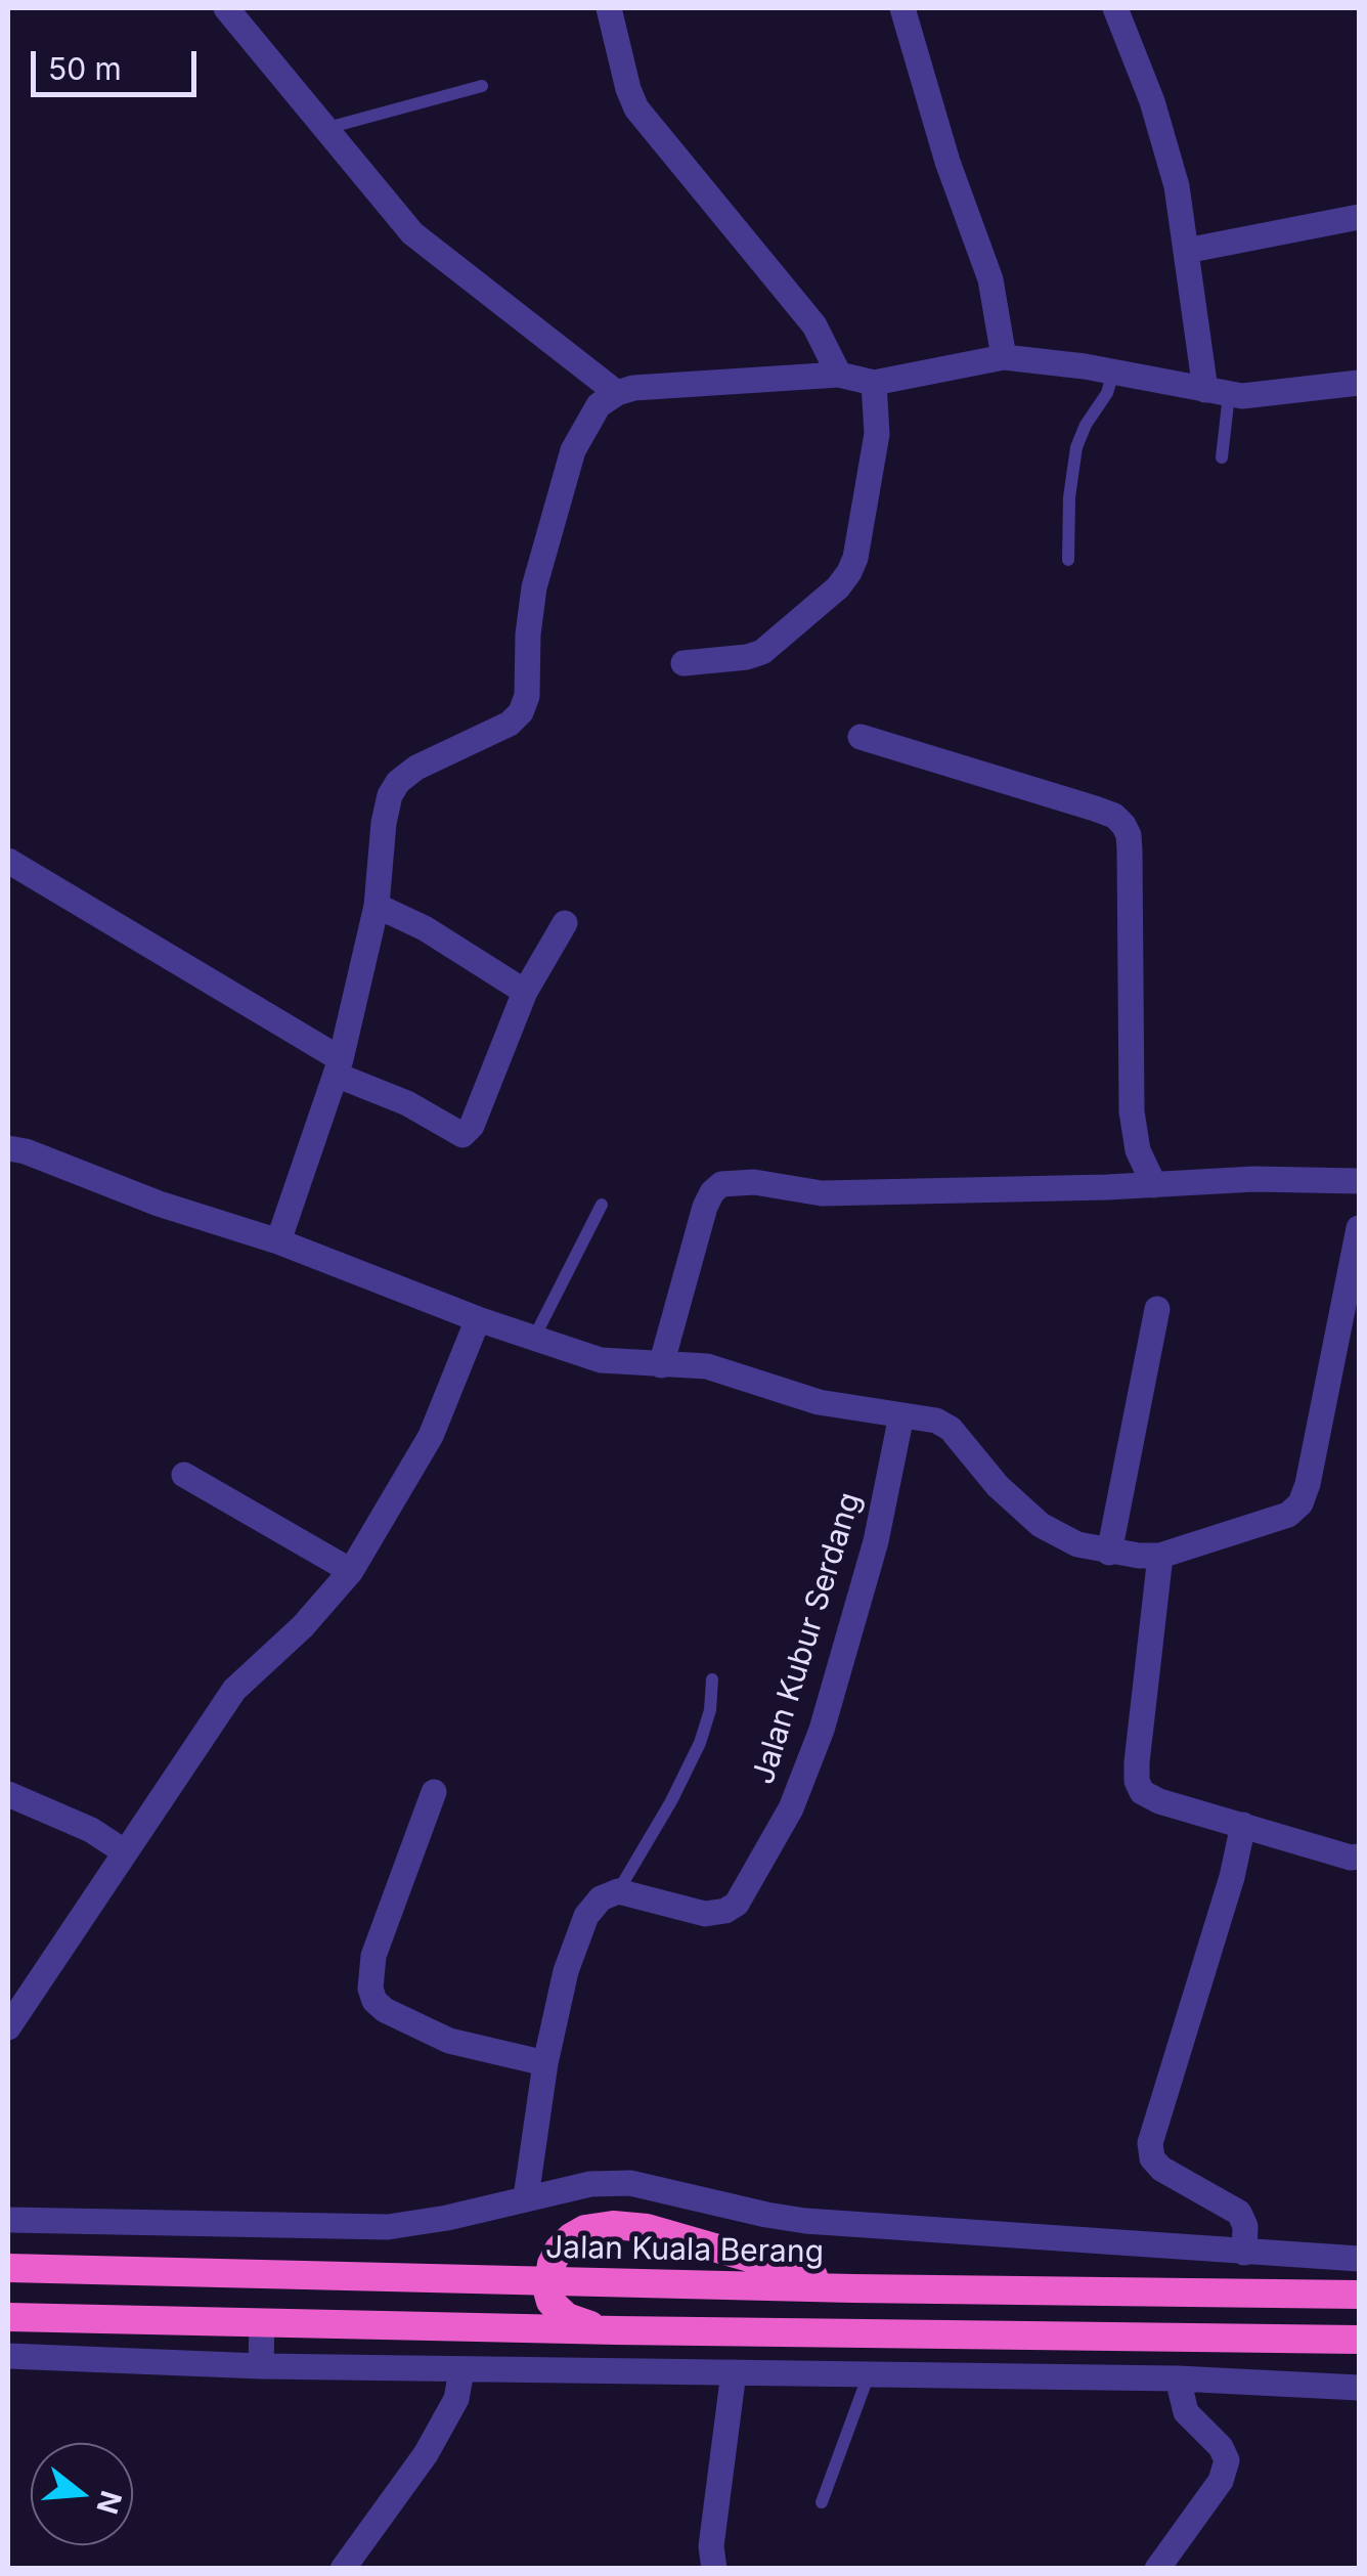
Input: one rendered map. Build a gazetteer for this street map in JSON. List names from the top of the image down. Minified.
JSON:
{"streets":{"highway":["Jalan Kuala Berang"],"street":["Jalan Kubur Serdang"]},"scale_bar":"50 m","north":"right"}
